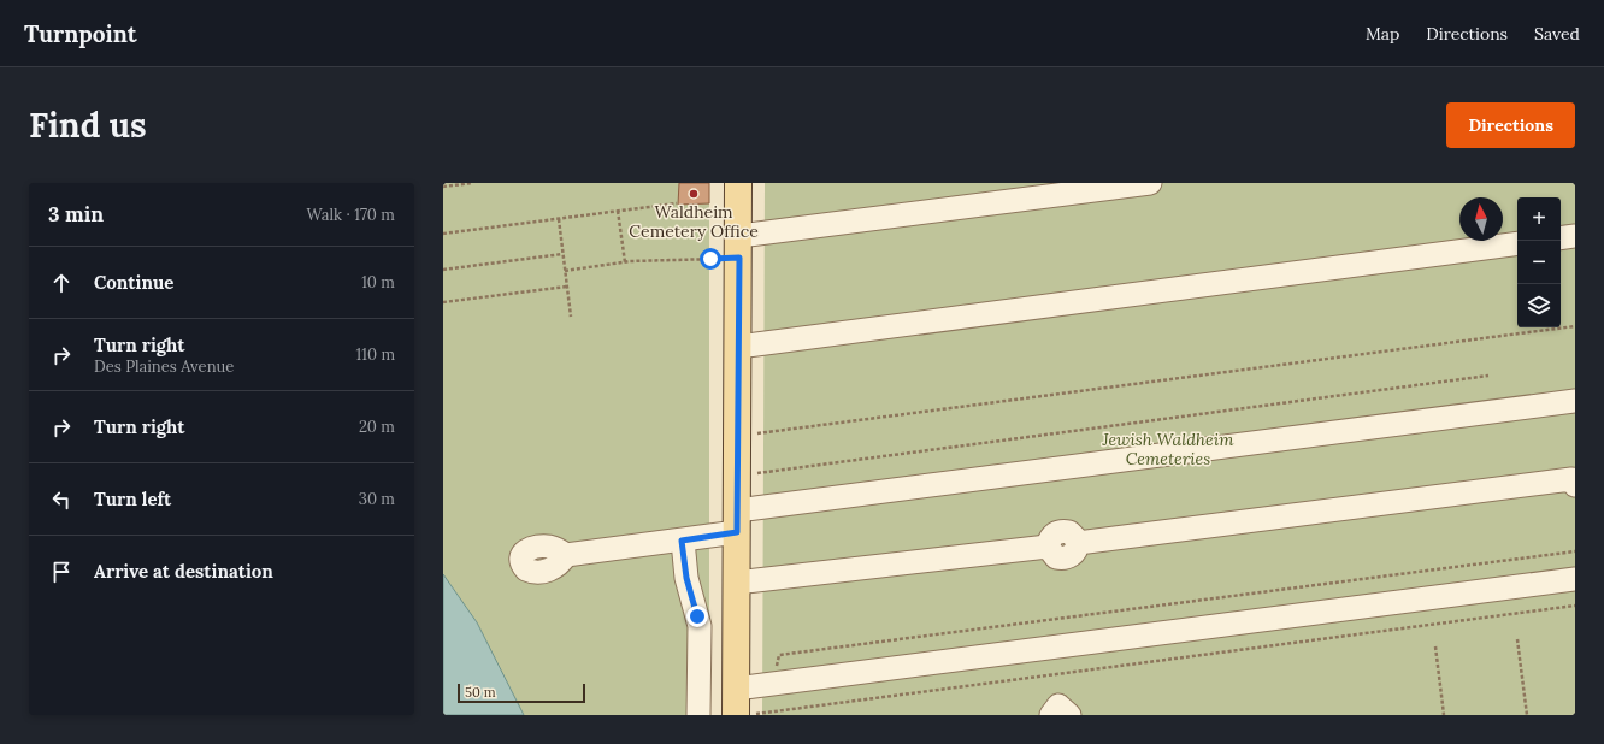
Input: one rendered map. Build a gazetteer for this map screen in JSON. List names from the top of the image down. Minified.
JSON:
{"parks":["Jewish Waldheim Cemeteries"],"places":["Waldheim Cemetery Office"],"scale_bar":"50 m","north":"top","page":{"header":"Turnpoint","nav":["Map","Directions","Saved"],"buttons":"Directions","title":"Find us","heading":["3 min","Walk · 170 m"],"map_buttons":["+","−"],"list":[["Continue","10 m"],["Turn right","Des Plaines Avenue","110 m"],["Turn right","20 m"],["Turn left","30 m"],"Arrive at destination"],"scale":"50 m"}}
